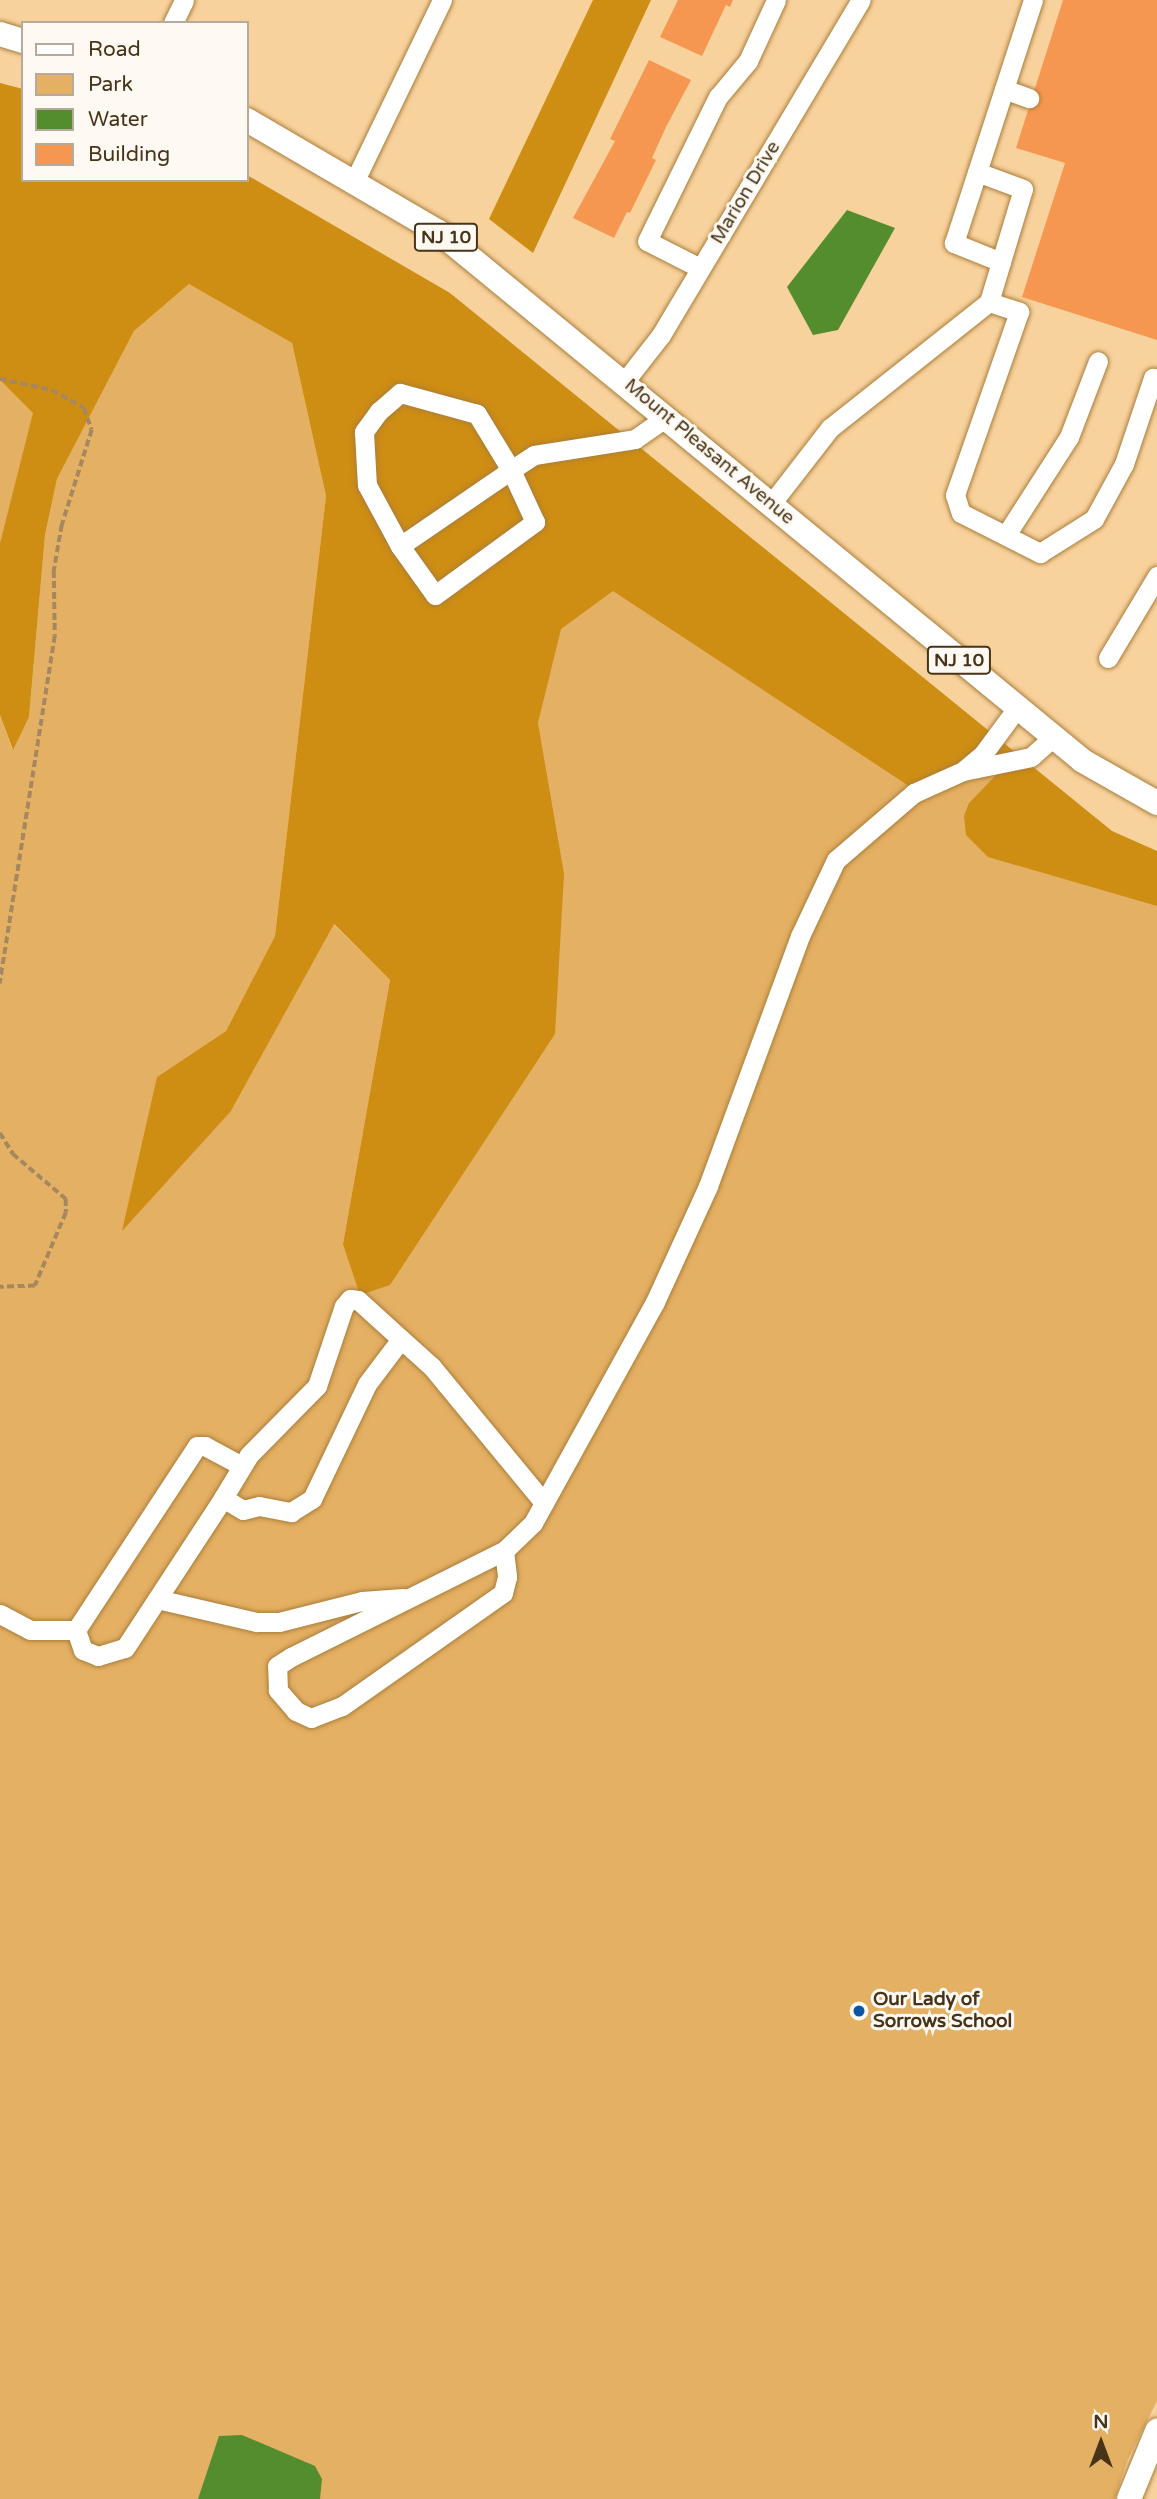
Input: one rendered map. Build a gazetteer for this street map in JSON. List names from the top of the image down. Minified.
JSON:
{"streets":{"main road":["NJ 10","Mount Pleasant Avenue"],"street":["Marion Drive"]},"crossings":[["Marion Drive","Mount Pleasant Avenue"]],"places":["Our Lady of Sorrows School"],"legend":["Road","Park","Water","Building"],"north":"top"}
